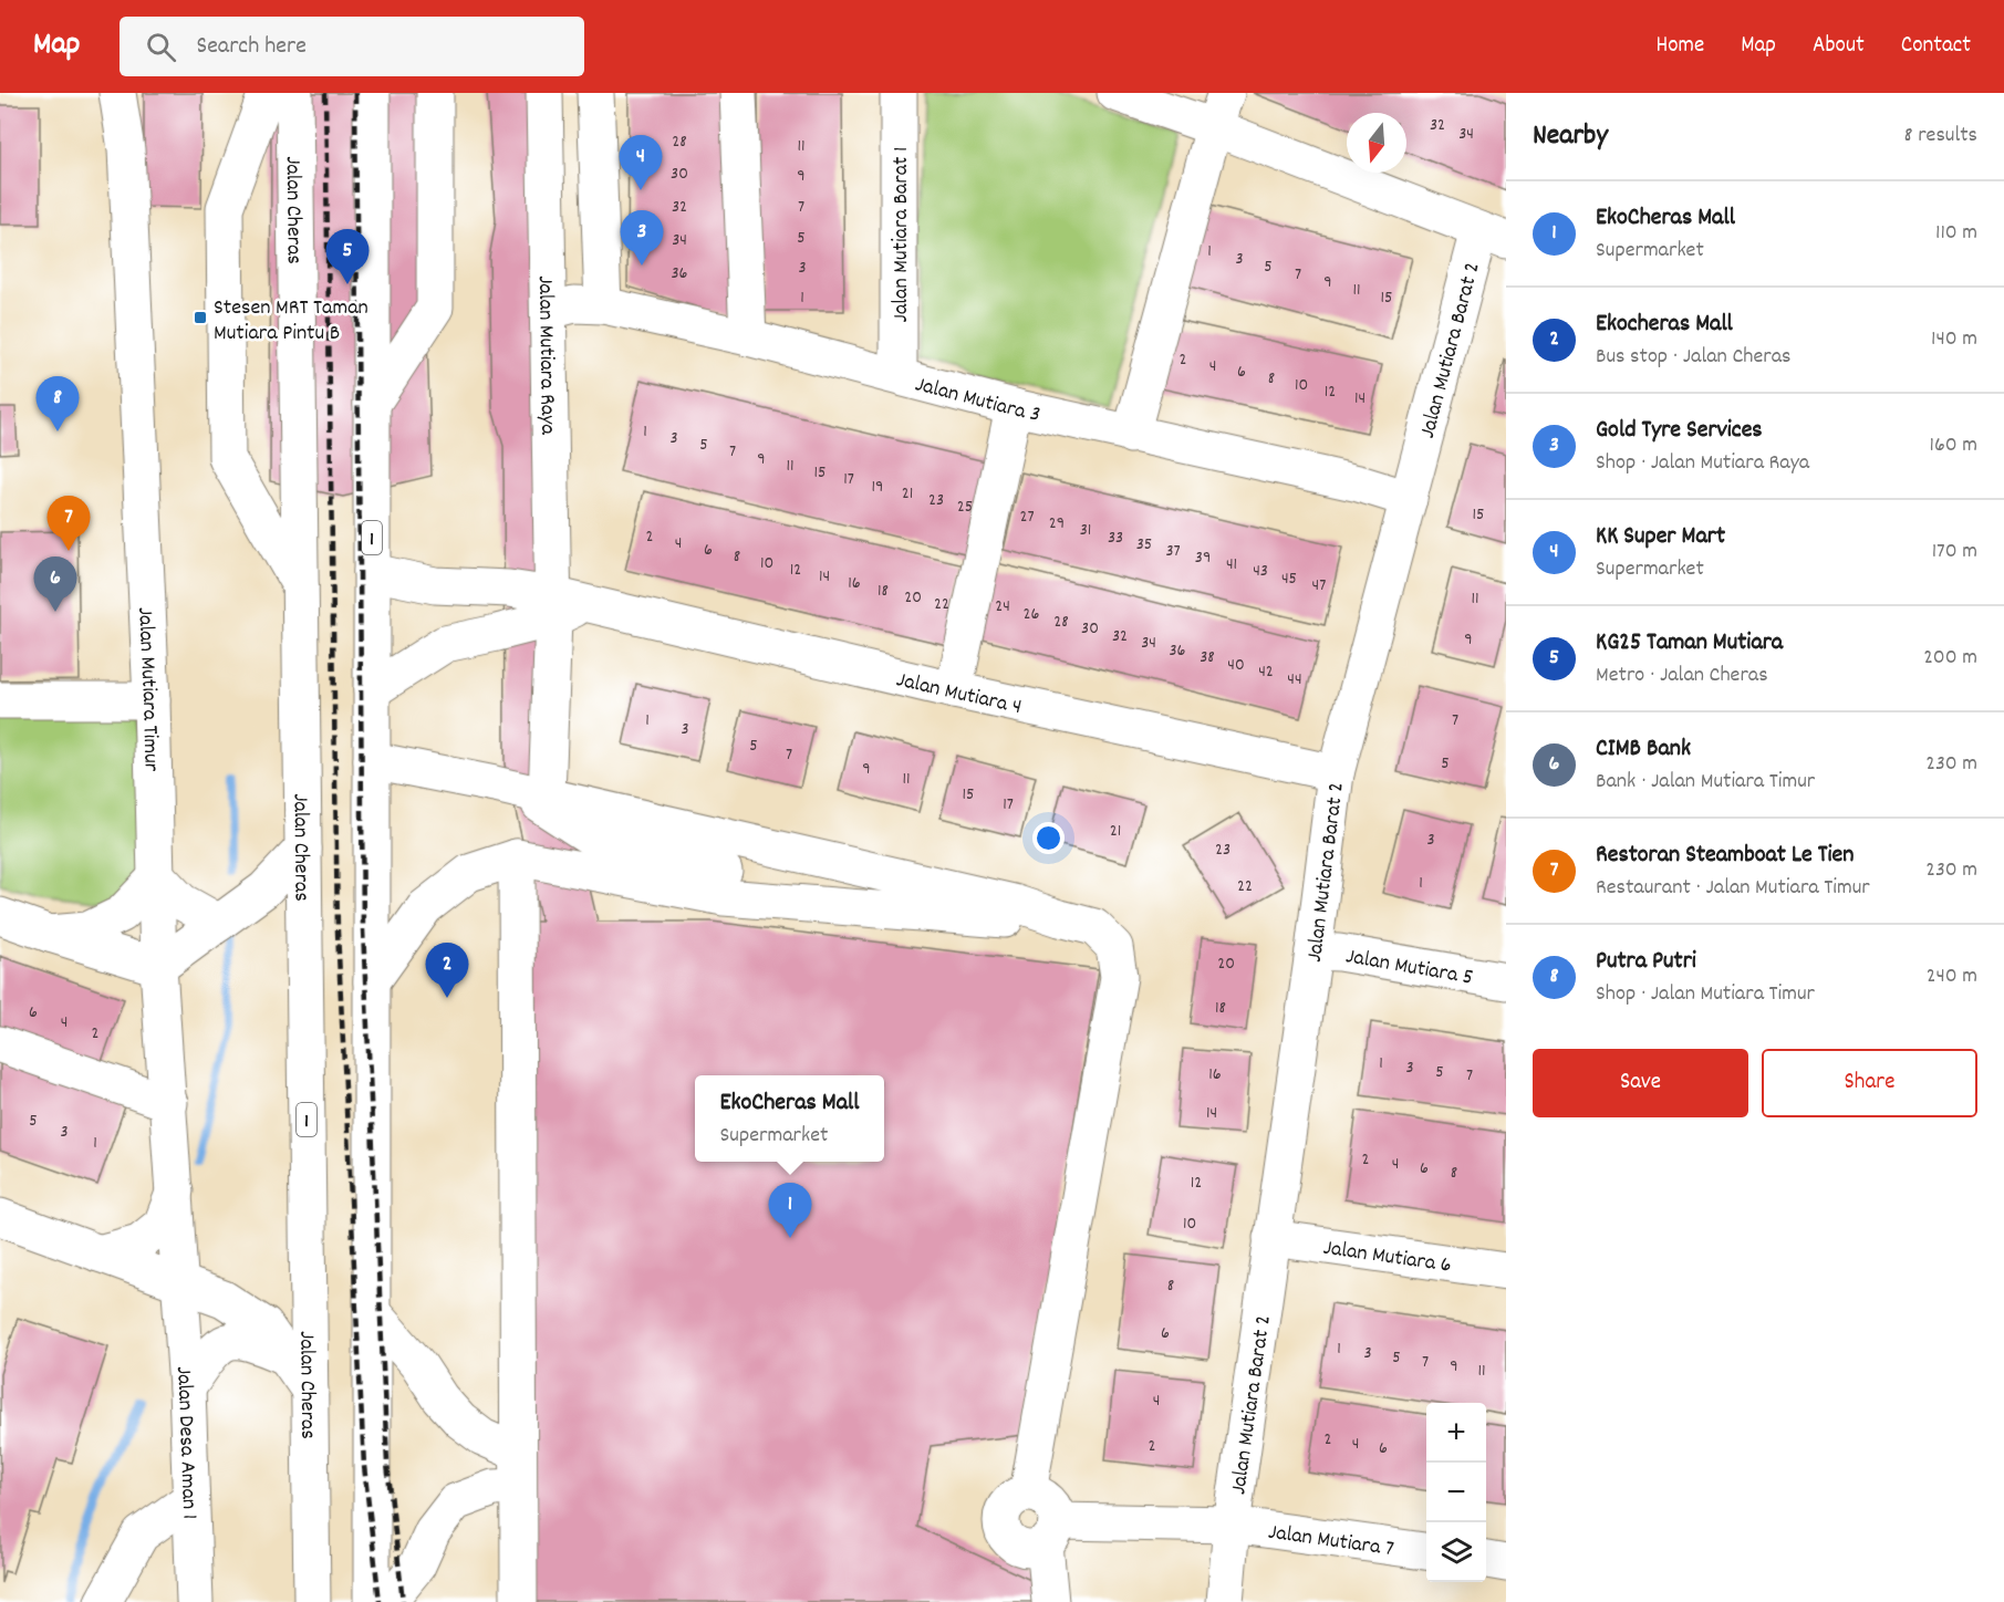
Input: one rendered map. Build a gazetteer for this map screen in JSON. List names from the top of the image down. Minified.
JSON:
{"streets":{"main road":["Jalan Cheras","Jalan Mutiara Barat 1","Jalan Mutiara Barat 2","Jalan Mutiara Raya","Jalan Mutiara 3","1","Jalan Mutiara Timur","Jalan Mutiara 4","Jalan Mutiara 5","Jalan Mutiara 6","Jalan Desa Aman 1","Jalan Mutiara 7"]},"crossings":[["Jalan Mutiara Barat 1","Jalan Mutiara 3"],["Jalan Mutiara Barat 2","Jalan Mutiara 3"],["Jalan Mutiara Barat 2","Jalan Mutiara 4"],["Jalan Mutiara Barat 2","Jalan Mutiara 5"],["Jalan Mutiara Barat 2","Jalan Mutiara 6"],["Jalan Mutiara Barat 2","Jalan Mutiara 7"],["Jalan Mutiara Raya","Jalan Mutiara 3"],["Jalan Mutiara Raya","Jalan Mutiara 4"],["1","Jalan Mutiara 4"],["Jalan Mutiara Timur","Jalan Desa Aman 1"]],"places":{"transit":["Stesen MRT Taman Mutiara Pintu B"]},"house_numbers":["32","34","28","11","30","9","32","7","5","34","1","3","5","3","36","7","9","11","1","15","2","4","6","8","10","12","14","1","3","5","7","9","11","15","17","19","21","23","25","15","27","29","31","2","33","4","35","6","37","8","39","10","41","12","43","14","45","16","47","18","20","11","22","24","26","28","30","32","9","34","36","38","40","42","44","1","7","3","5","7","5","9","11","15","17","21","3","23","1","22","20","18","6","4","2","1","3","5","16","7","14","5","3","1","2","4","6","8","12","10","8","6","1","3","5","7","9","11","4","2","4","2","6"],"north":"bottom","page":{"header":"Map","search":"Search here","nav":["Home","Map","About","Contact"],"heading":["Nearby","8 results"],"pins":["4","3","5","8","7","6","2","1"],"list":[{"mark":"1","name":"EkoCheras Mall","note":"Supermarket","value":"110 m"},{"mark":"2","name":"Ekocheras Mall","note":"Bus stop · Jalan Cheras","value":"140 m"},{"mark":"3","name":"Gold Tyre Services","note":"Shop · Jalan Mutiara Raya","value":"160 m"},{"mark":"4","name":"KK Super Mart","note":"Supermarket","value":"170 m"},{"mark":"5","name":"KG25 Taman Mutiara","note":"Metro · Jalan Cheras","value":"200 m"},{"mark":"6","name":"CIMB Bank","note":"Bank · Jalan Mutiara Timur","value":"230 m"},{"mark":"7","name":"Restoran Steamboat Le Tien","note":"Restaurant · Jalan Mutiara Timur","value":"230 m"},{"mark":"8","name":"Putra Putri","note":"Shop · Jalan Mutiara Timur","value":"240 m"}],"buttons":["Save","Share"],"popup":["EkoCheras Mall","Supermarket"],"map_buttons":["+","−"]}}
